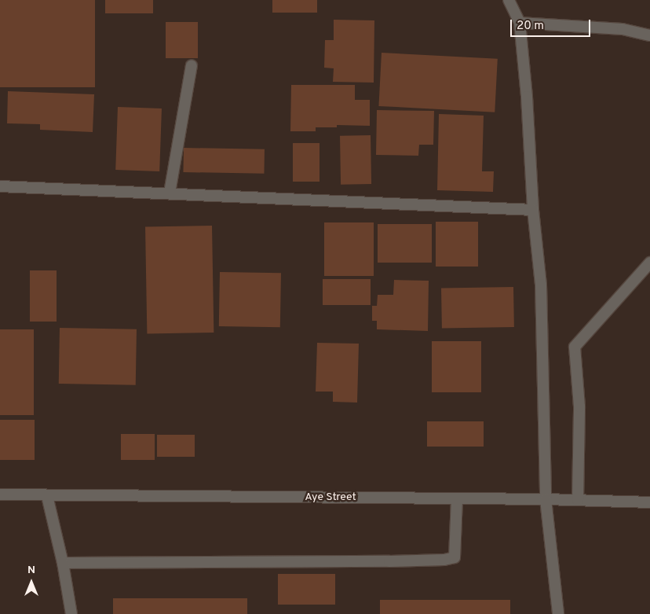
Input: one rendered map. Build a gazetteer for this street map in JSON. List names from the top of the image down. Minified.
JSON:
{"streets":{"street":["Aye Street"]},"scale_bar":"20 m","north":"top"}
